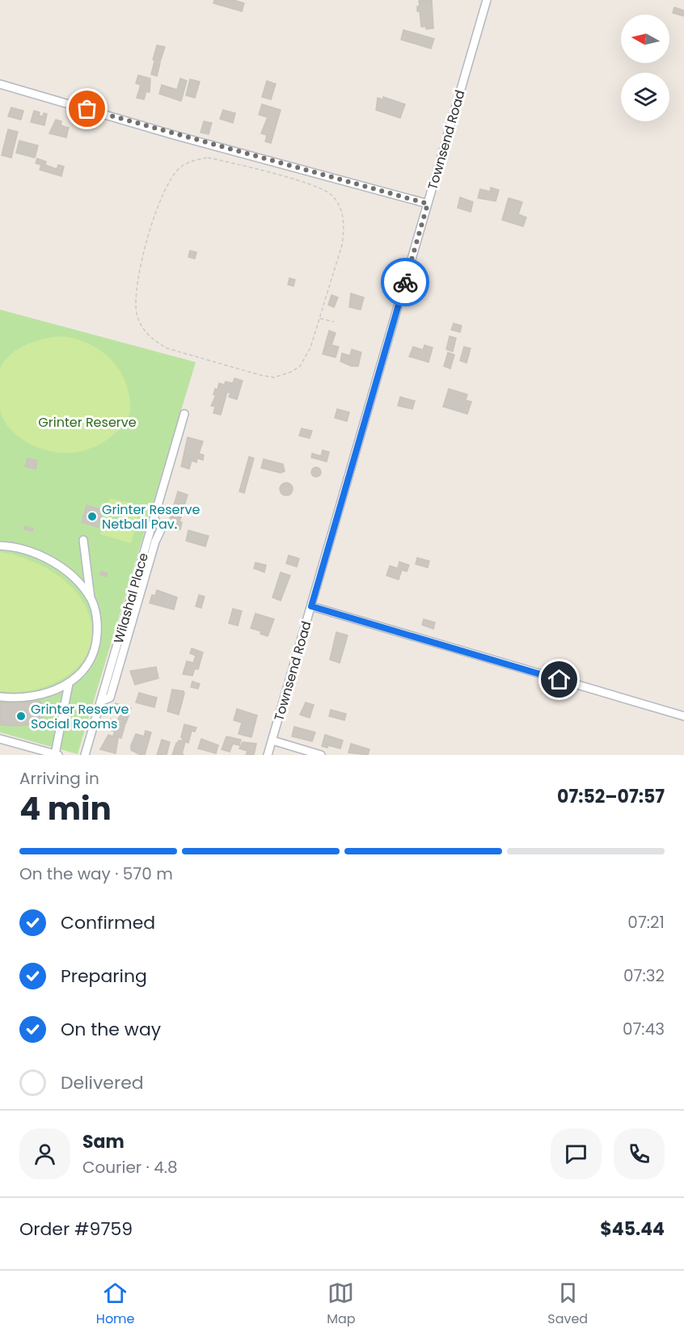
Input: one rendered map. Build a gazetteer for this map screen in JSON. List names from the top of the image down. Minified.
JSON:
{"streets":{"street":["Townsend Road","Wilashal Place"]},"parks":["Grinter Reserve"],"places":["Grinter Reserve Netball Pav.","Grinter Reserve Social Rooms"],"north":"left","page":{"heading":["4 min","Arriving in","07:52–07:57"],"panel":["Sam","Courier · 4.8","Order #9759","$45.44"],"bar":"On the way · 570 m","list":[["Confirmed","07:21"],["Preparing","07:32"],["On the way","07:43"],"Delivered"],"tabs":["Home","Map","Saved"]}}
